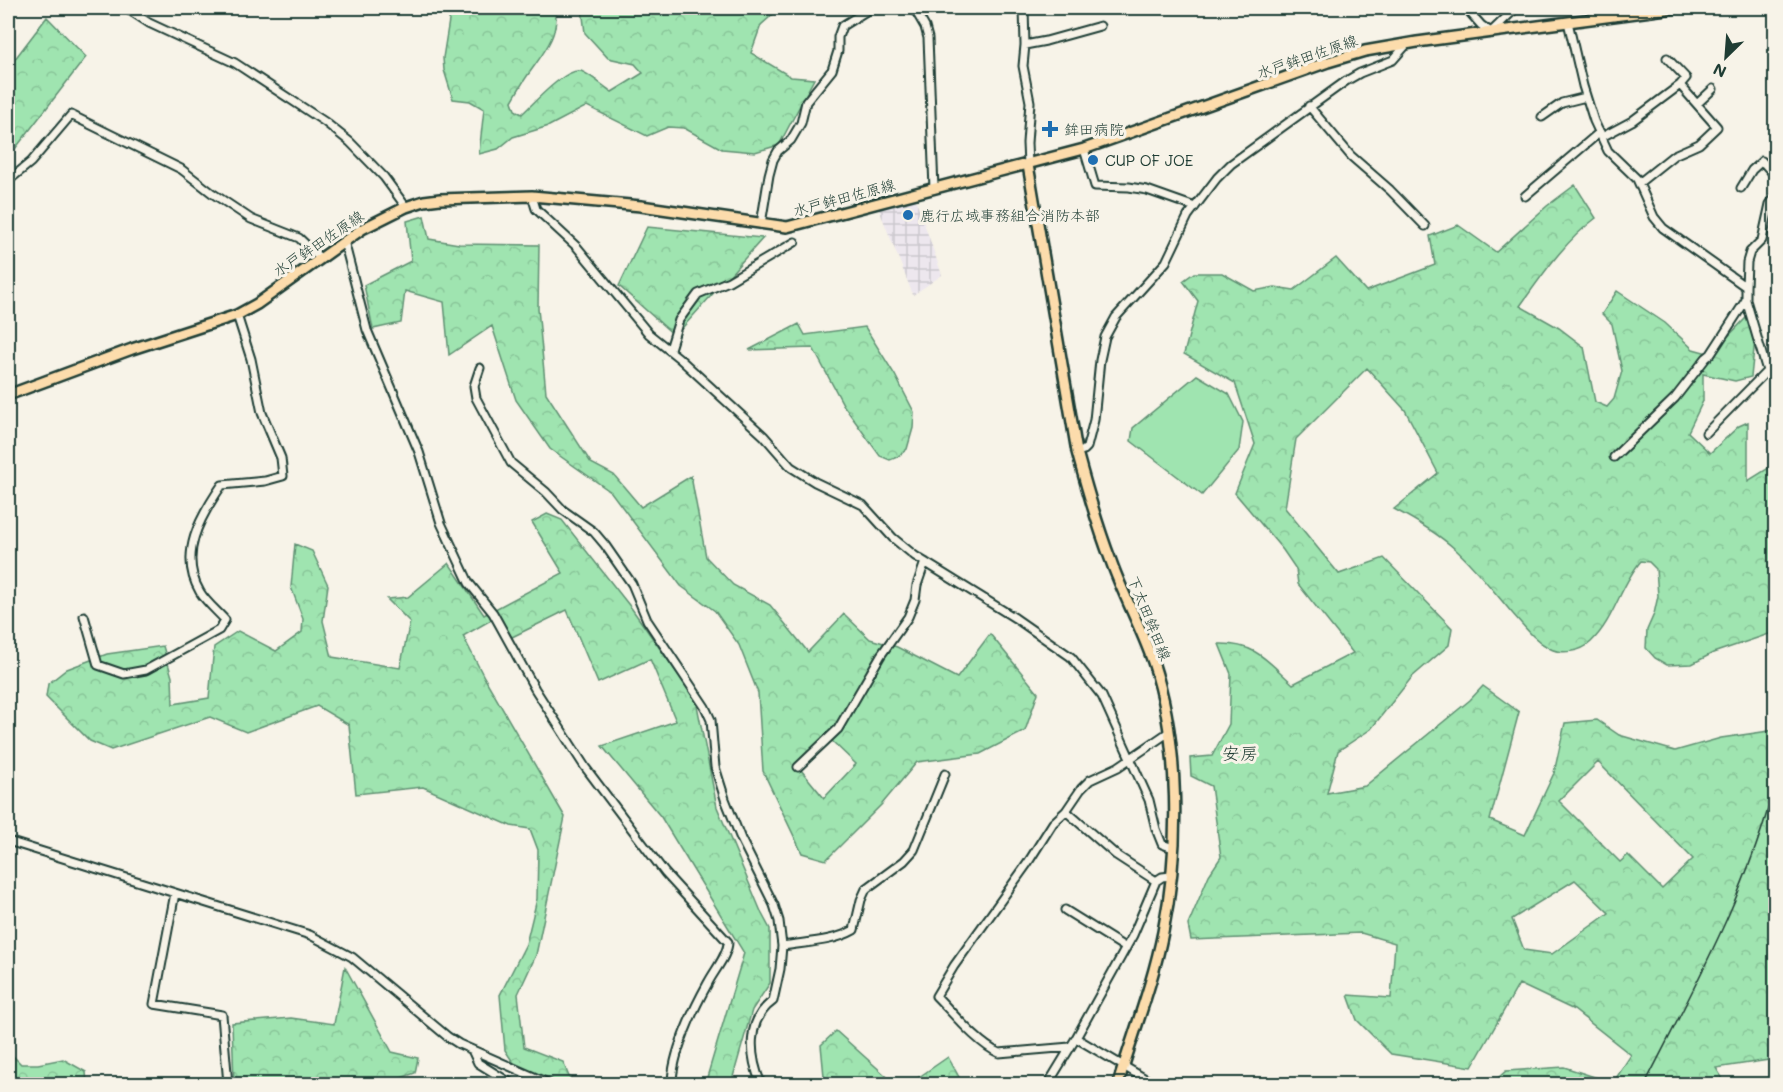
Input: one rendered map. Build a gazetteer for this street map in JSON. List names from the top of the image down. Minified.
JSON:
{"streets":{"main road":["水戸鉾田佐原線","下太田鉾田線"]},"crossings":[["水戸鉾田佐原線","下太田鉾田線"]],"districts":["安房"],"places":{"health":["鉾田病院"],"other":["CUP OF JOE","鹿行広域事務組合消防本部"]},"north":"bottom left"}
